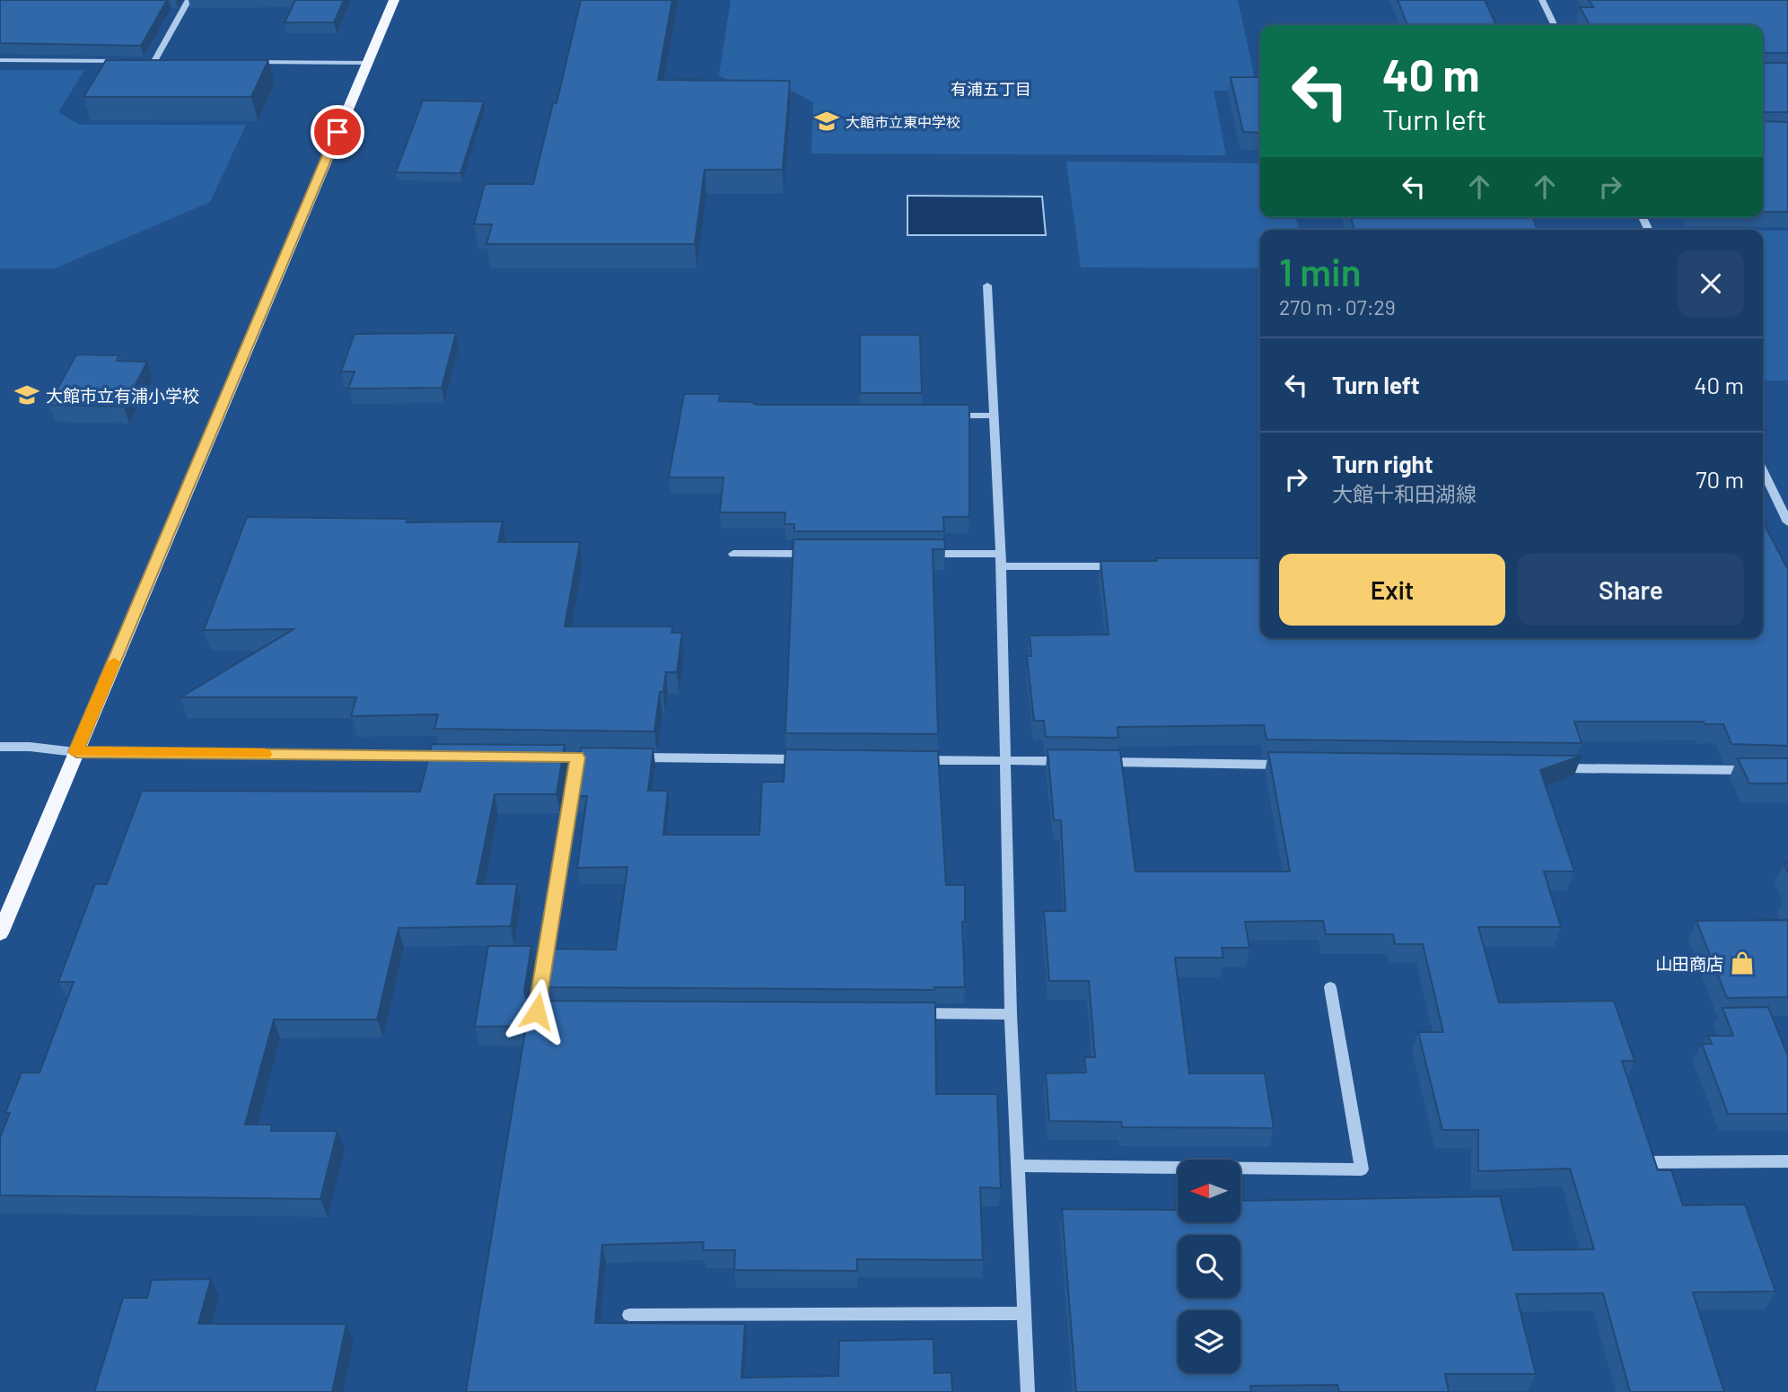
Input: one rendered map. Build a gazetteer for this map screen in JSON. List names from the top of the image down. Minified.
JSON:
{"districts":["有浦五丁目"],"places":{"school or university":["大館市立東中学校","大館市立有浦小学校"],"shop":["山田商店"]},"north":"left","page":{"turn":["40 m","Turn left"],"heading":["1 min","270 m · 07:29"],"list":[{"name":"Turn left","value":"40 m"},{"name":"Turn right","note":"大館十和田湖線","value":"70 m"}],"buttons":["Exit","Share"]}}
